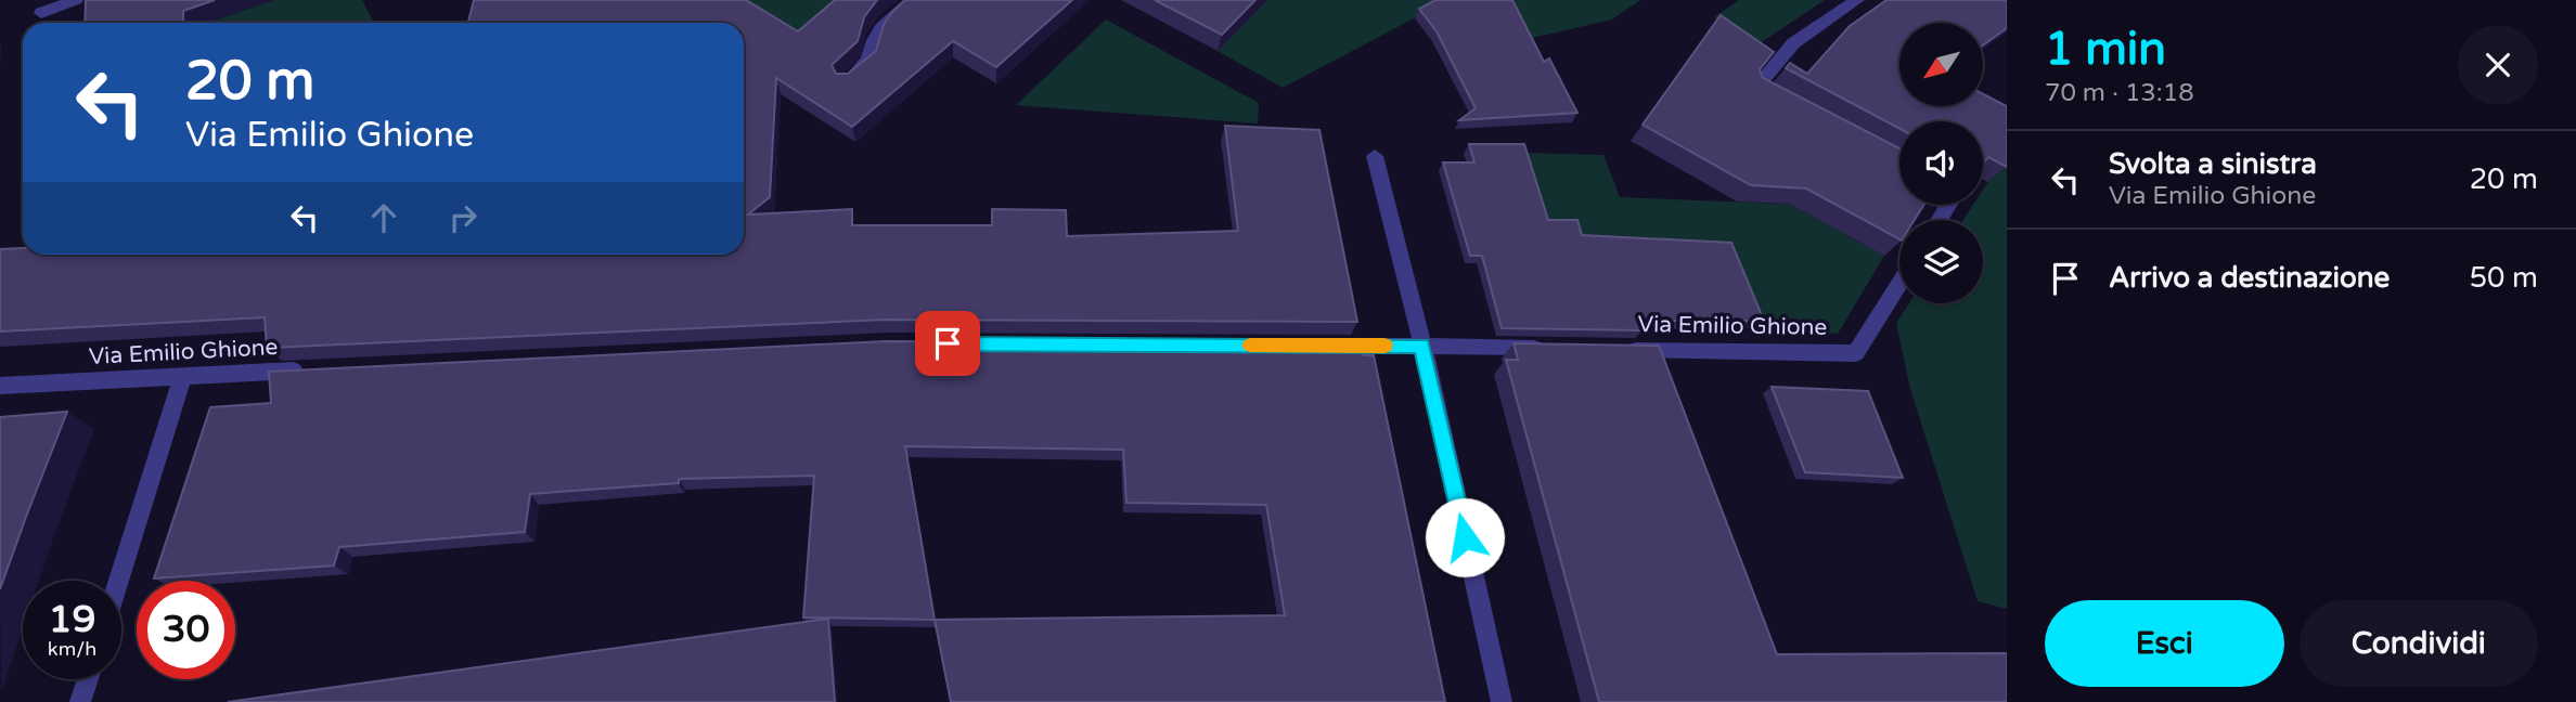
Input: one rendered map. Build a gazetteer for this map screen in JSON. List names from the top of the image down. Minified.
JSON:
{"streets":{"street":["Via Emilio Ghione"]},"north":"bottom left","page":{"heading":["1 min","70 m · 13:18"],"turn":["20 m","Via Emilio Ghione"],"list":[{"name":"Svolta a sinistra","note":"Via Emilio Ghione","value":"20 m"},{"name":"Arrivo a destinazione","value":"50 m"}],"speed":"19 km/h","limit":"30","buttons":["Esci","Condividi"]}}
